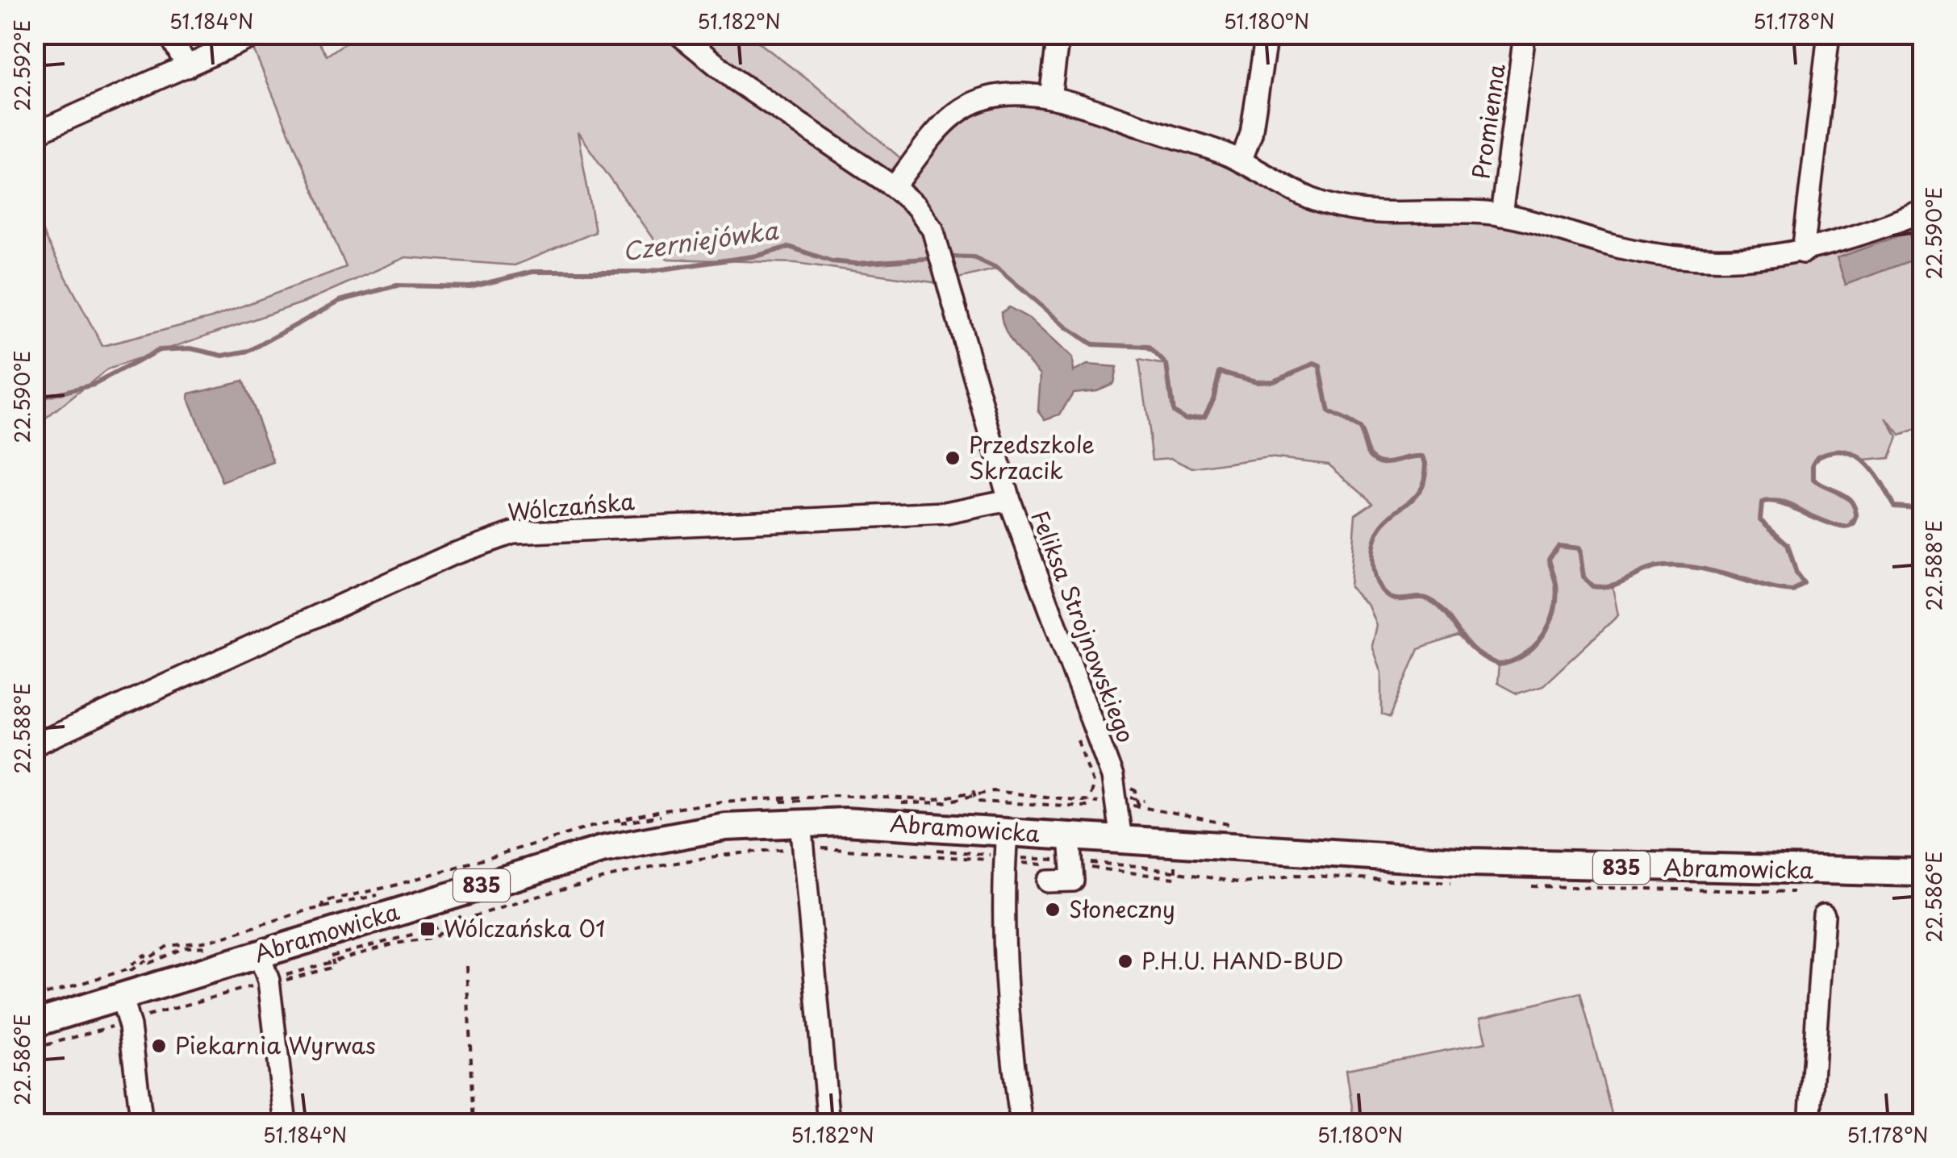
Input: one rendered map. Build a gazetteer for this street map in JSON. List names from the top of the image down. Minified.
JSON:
{"streets":{"main road":["Abramowicka","835"],"street":["Promienna","Wólczańska","Feliksa Strojnowskiego"]},"crossings":[["Wólczańska","Feliksa Strojnowskiego"],["Feliksa Strojnowskiego","Abramowicka"]],"water":["Czerniejówka"],"places":{"other":["Przedszkole Skrzacik","Słoneczny","P.H.U. HAND-BUD","Piekarnia Wyrwas"],"transit":["Wólczańska 01"]},"coordinates":["51.184°N","51.182°N","51.180°N","51.178°N","22.592°E","22.590°E","22.588°E","22.586°E"]}
